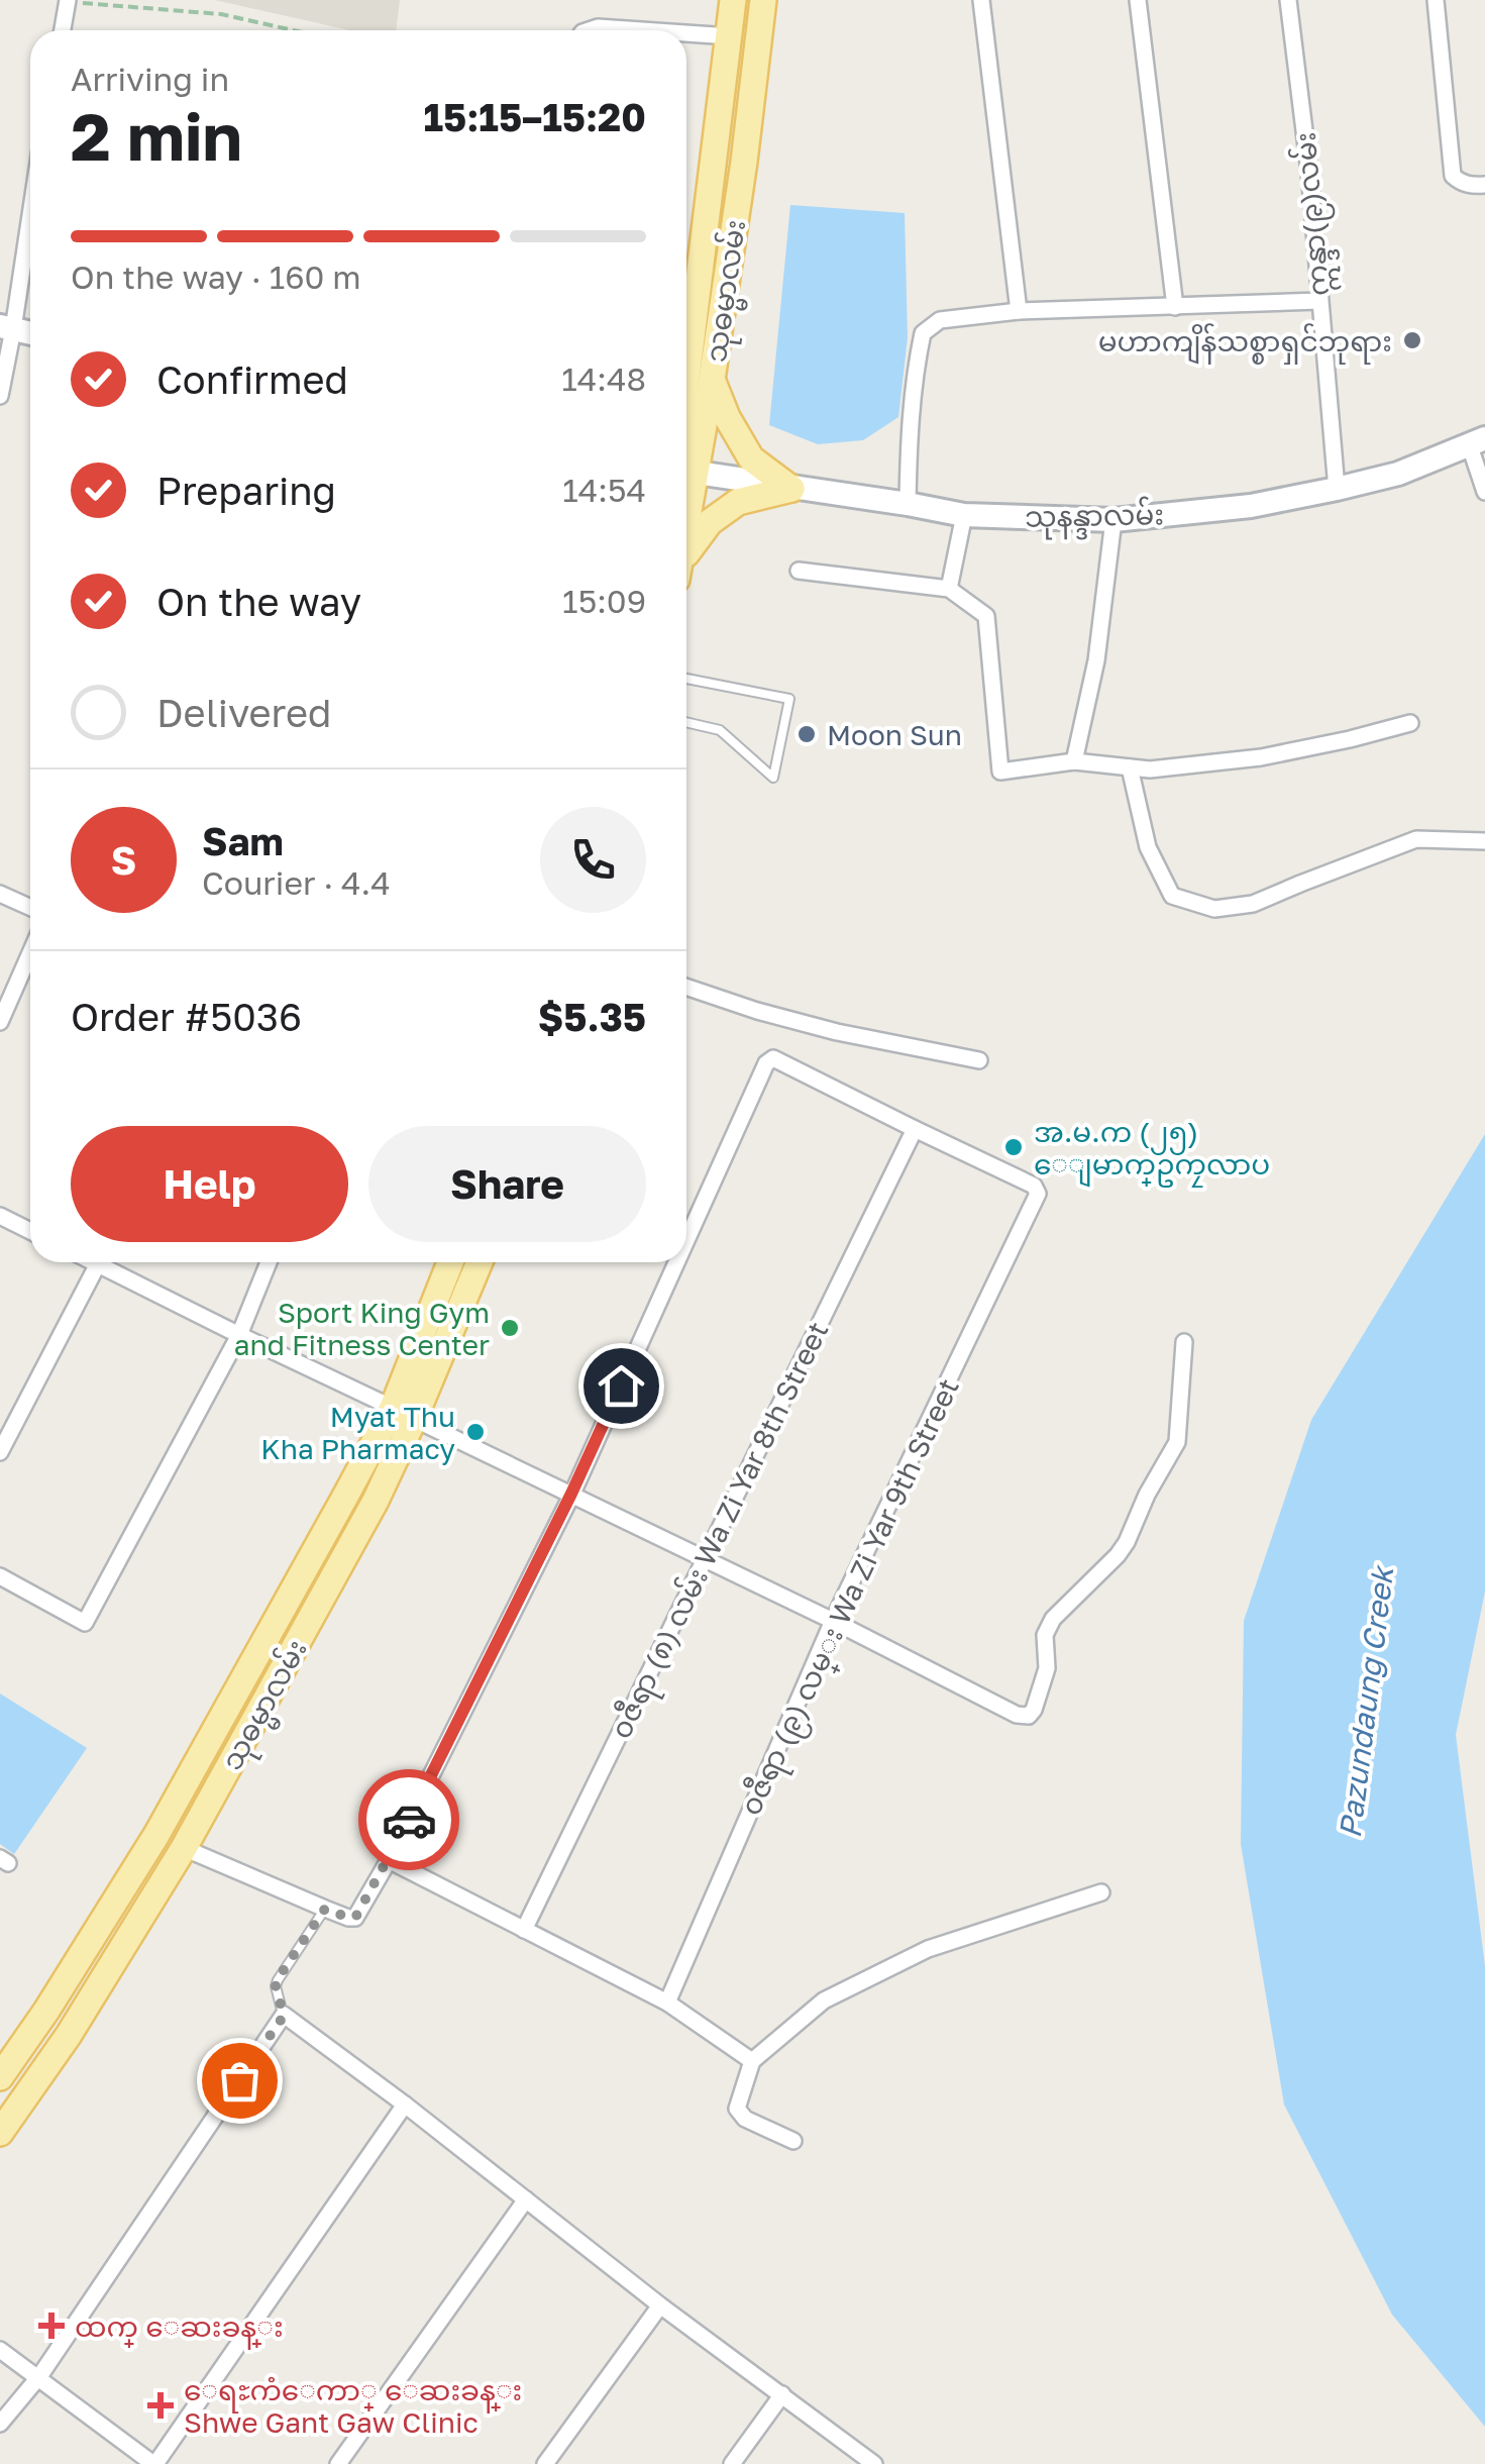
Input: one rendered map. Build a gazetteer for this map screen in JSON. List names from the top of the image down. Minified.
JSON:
{"streets":{"main road":["သုဓမ္မာလမ်း","သုနန္ဒာလမ်း"],"street":["ဣန္ဒာ(၉)လမ်း","၀ဇီရာ (၈) လမ်း Wa Zi Yar 8th Street","၀ဇီရာ (၉) လမ္း Wa Zi Yar 9th Street"]},"crossings":[["ဣန္ဒာ(၉)လမ်း","သုနန္ဒာလမ်း"],["သုဓမ္မာလမ်း","သုနန္ဒာလမ်း"],["၀ဇီရာ (၈) လမ်း Wa Zi Yar 8th Street","၀ဇီရာ (၉) လမ္း Wa Zi Yar 9th Street"]],"water":["Pazundaung Creek"],"places":{"other":["မဟာကျိန်သစ္စာရှင်ဘုရား","Moon Sun","အ.မ.က (၂၅) ေျမာက္ဥကၠလာပ","Sport King Gym and Fitness Center","Myat Thu Kha Pharmacy"],"health":["ထက္ ေဆးခန္း","ေရႊကံေကာ္ ေဆးခန္း Shwe Gant Gaw Clinic"]},"page":{"heading":["2 min","Arriving in","15:15–15:20"],"panel":["Sam","Courier · 4.4","Order #5036","$5.35"],"bar":"On the way · 160 m","list":[["Confirmed","14:48"],["Preparing","14:54"],["On the way","15:09"],"Delivered"],"round":"S","buttons":["Help","Share"]}}
